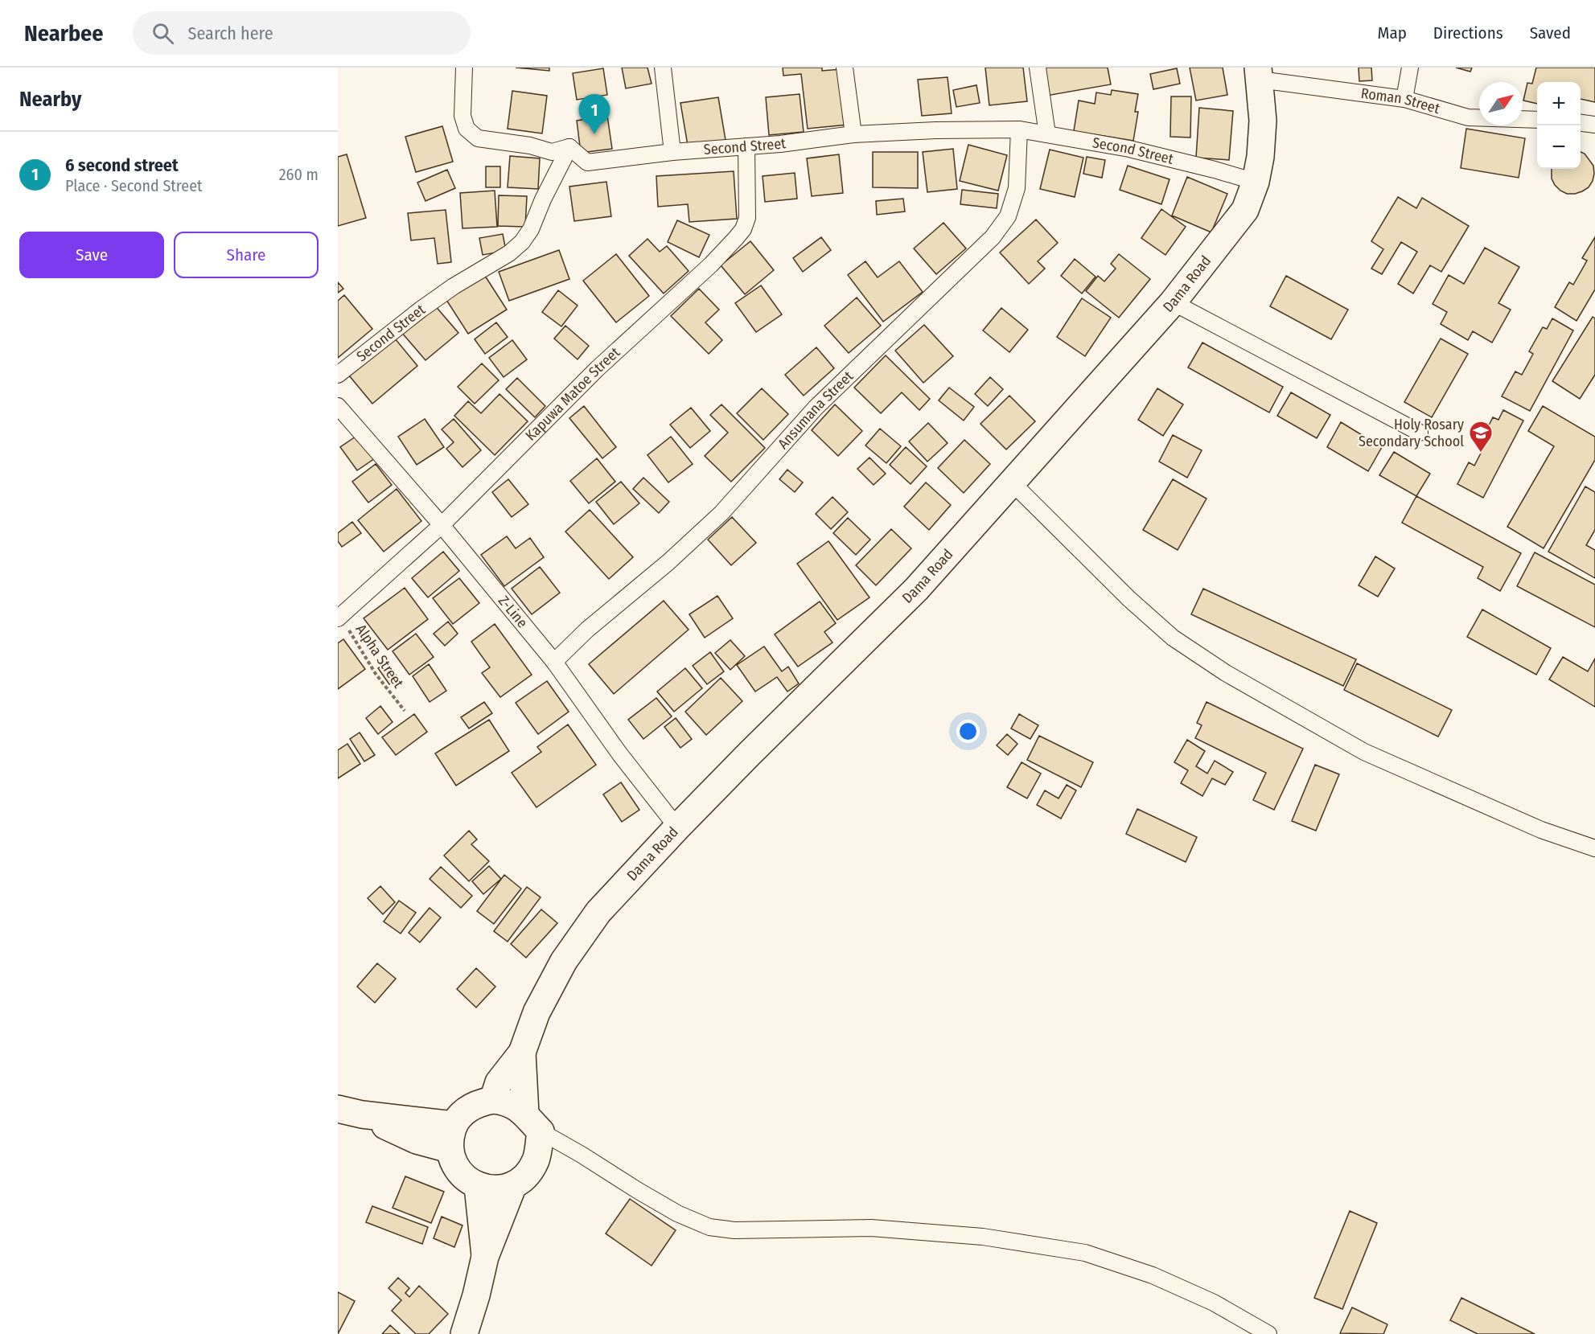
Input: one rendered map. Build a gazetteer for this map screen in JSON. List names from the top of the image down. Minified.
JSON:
{"streets":{"highway":["Dama Road"],"street":["Roman Street","Second Street","Kapuwa Matoe Street","Ansumana Street","Z-Line"],"path":["Alpha Street"]},"crossings":[["Roman Street","Dama Road"],["Second Street","Dama Road"],["Second Street","Kapuwa Matoe Street"],["Second Street","Ansumana Street"],["Dama Road","Z-Line"],["Kapuwa Matoe Street","Z-Line"],["Kapuwa Matoe Street","Alpha Street"],["Ansumana Street","Z-Line"]],"places":{"school or university":["Holy Rosary Secondary School"]},"north":"top right","page":{"header":"Nearbee","search":"Search here","nav":["Map","Directions","Saved"],"heading":"Nearby","map_buttons":["+","−"],"pins":"1","list":[{"mark":"1","name":"6 second street","note":"Place · Second Street","value":"260 m"}],"buttons":["Save","Share"]}}
